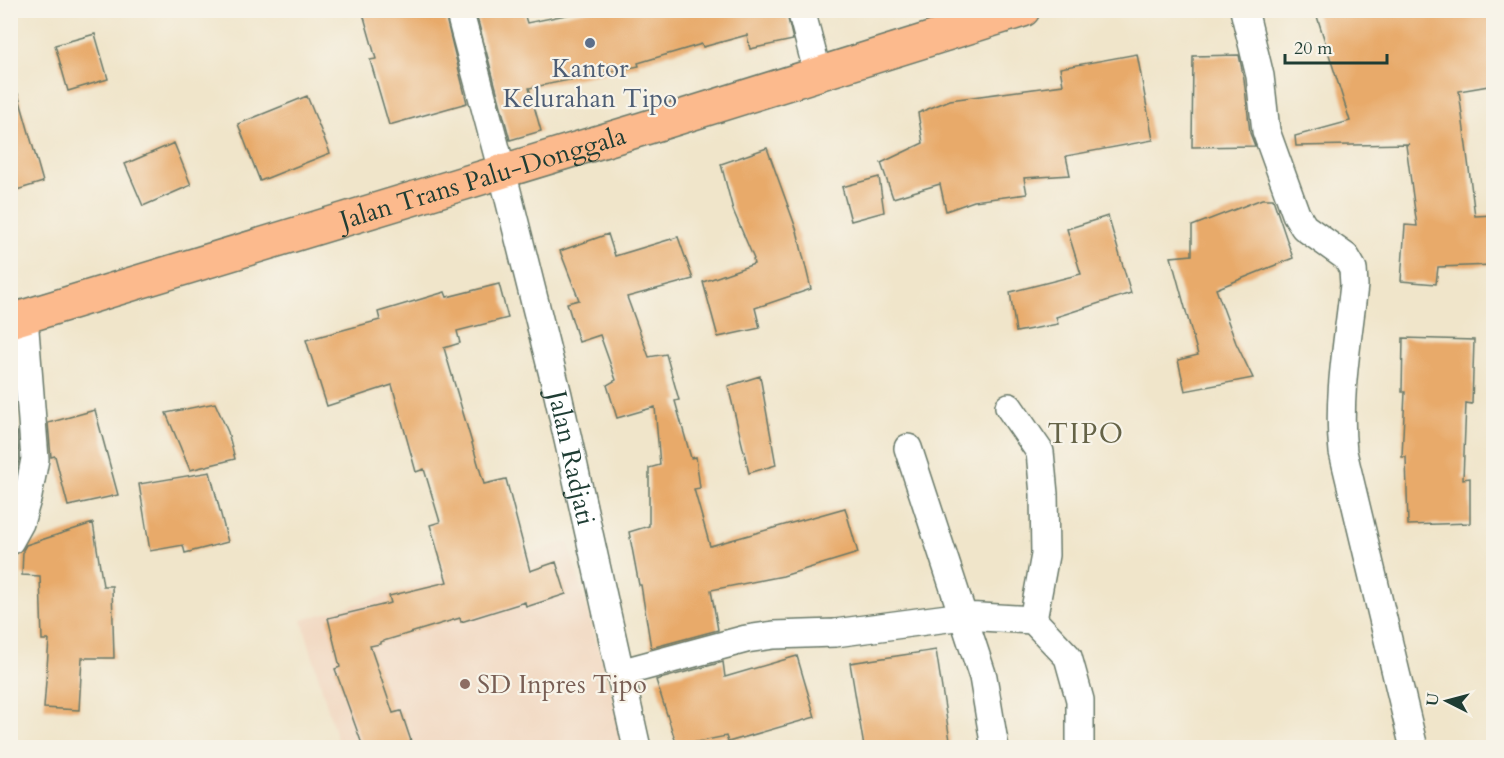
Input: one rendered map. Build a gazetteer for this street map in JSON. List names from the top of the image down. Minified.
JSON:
{"streets":{"highway":["Jalan Trans Palu-Donggala"],"street":["Jalan Radjati"]},"crossings":[["Jalan Trans Palu-Donggala","Jalan Radjati"]],"districts":["TIPO"],"places":["Kantor Kelurahan Tipo","SD Inpres Tipo"],"scale_bar":"20 m","north":"left"}
